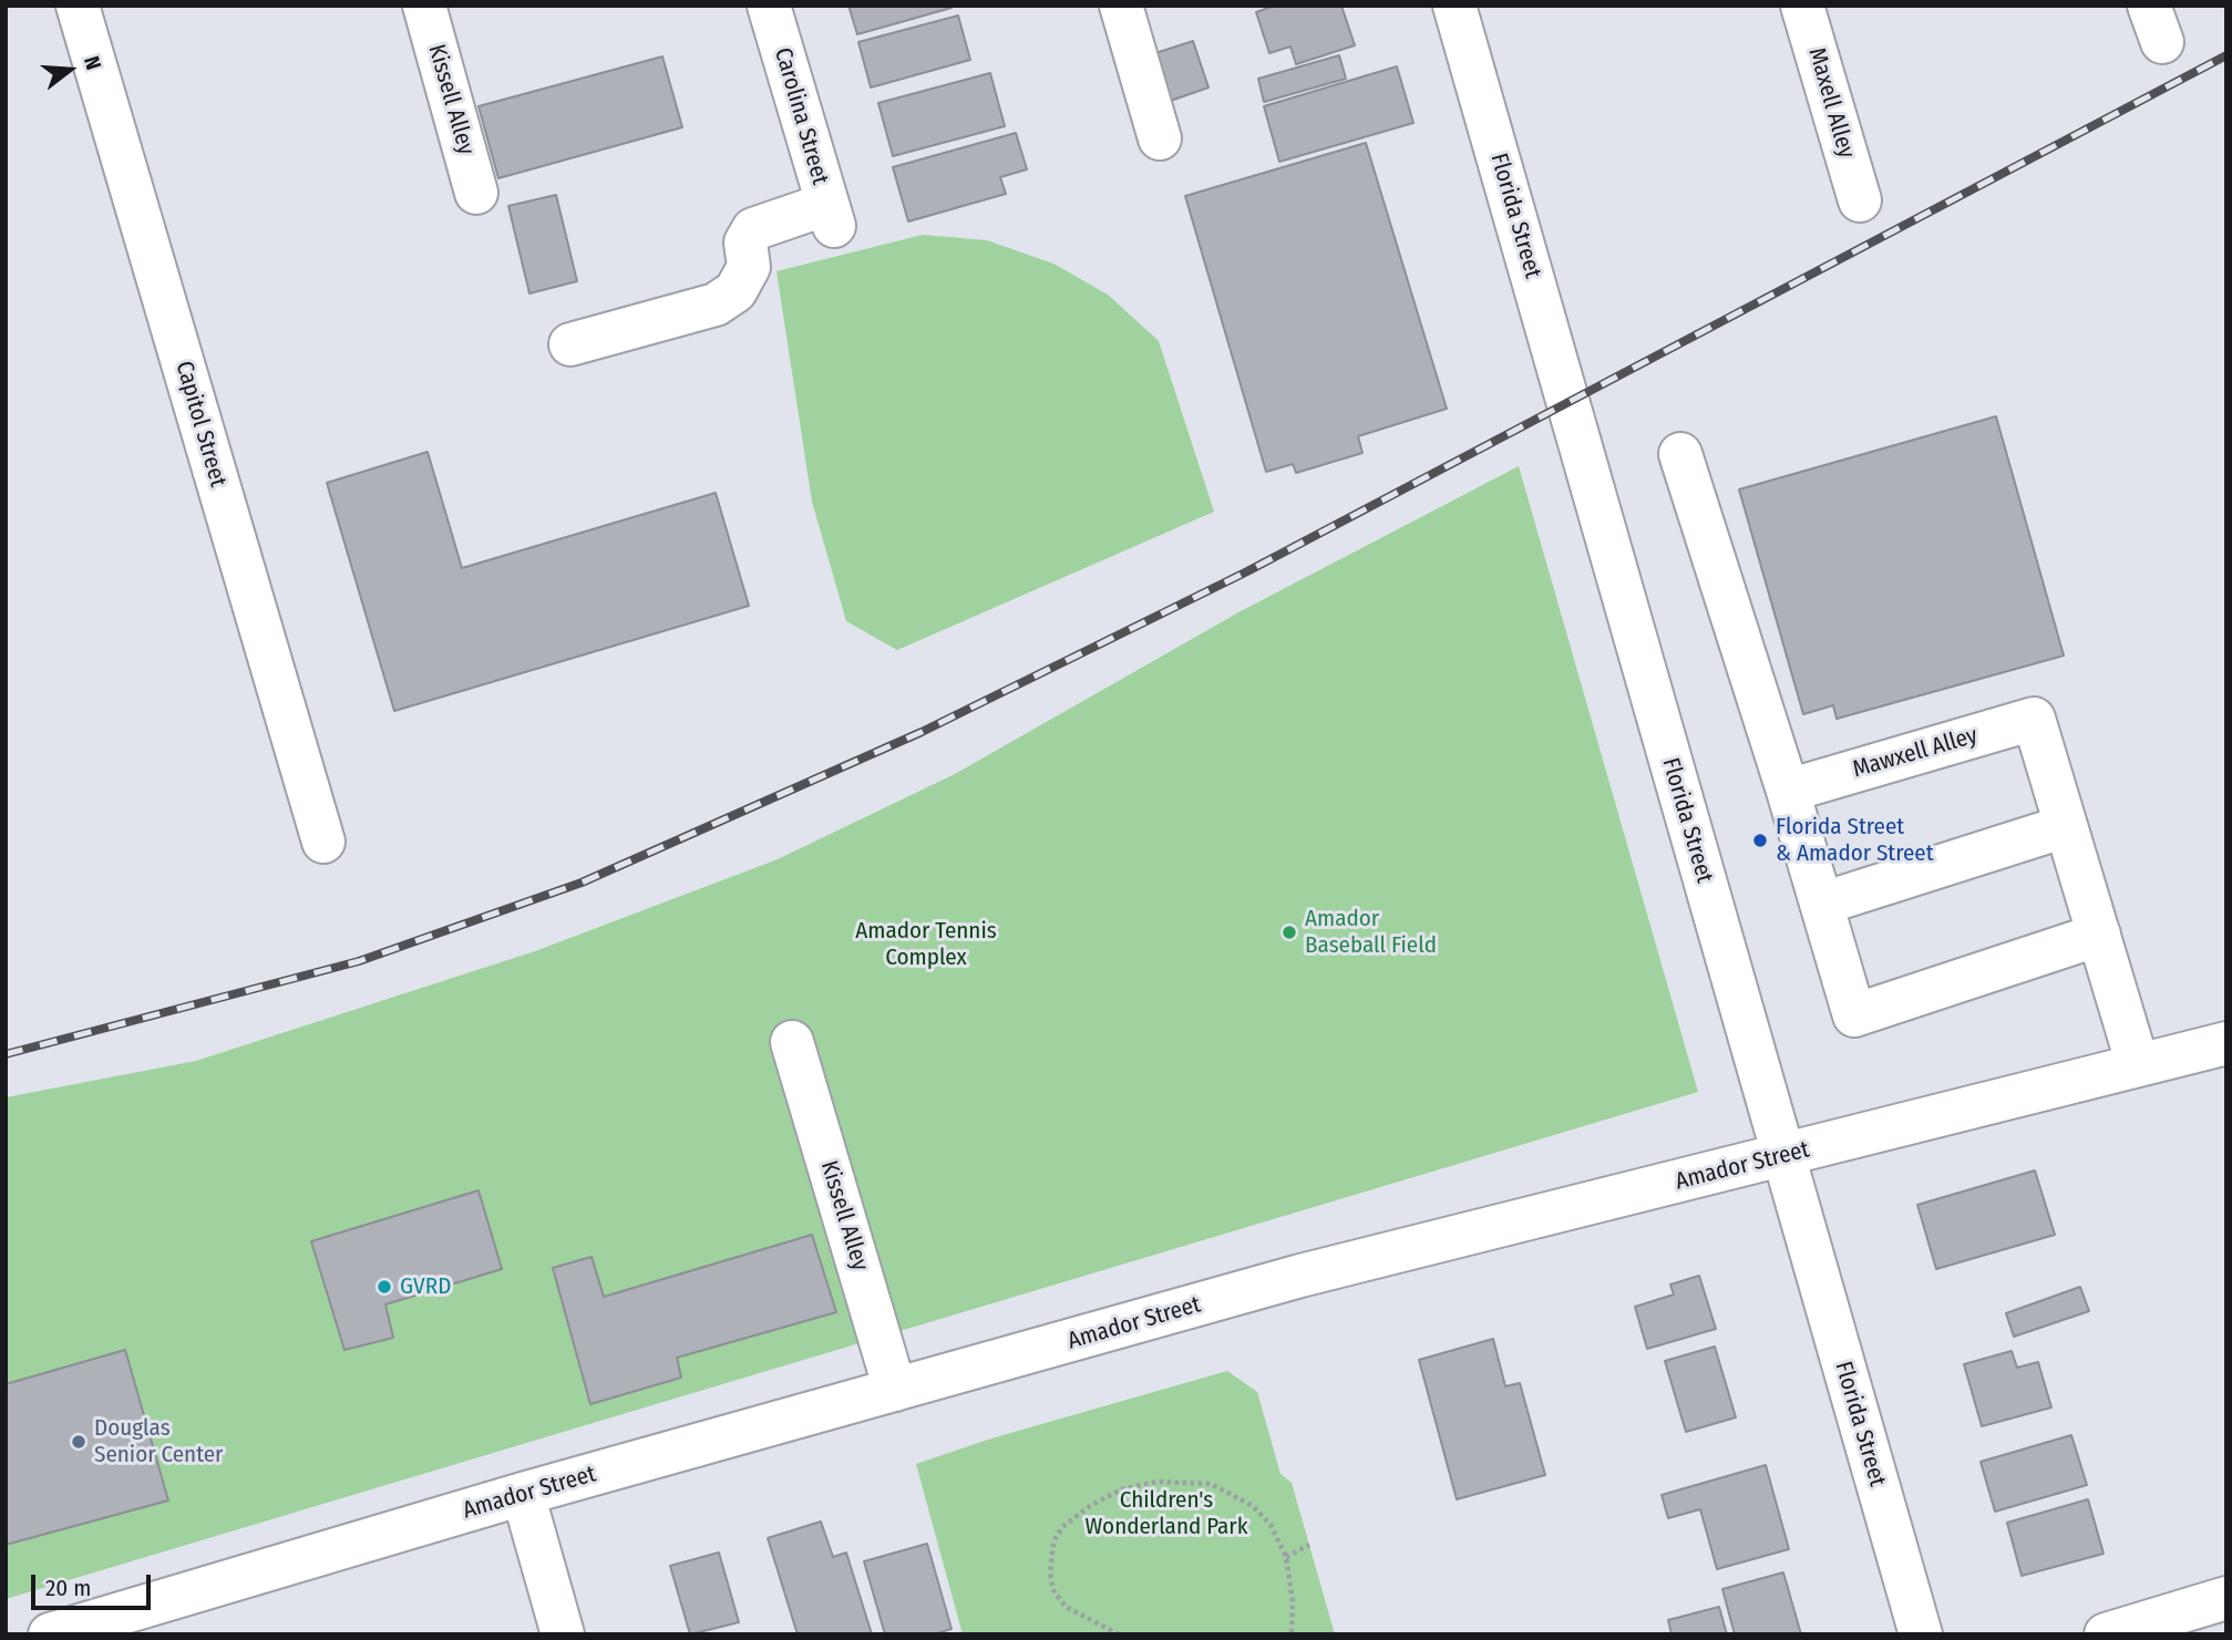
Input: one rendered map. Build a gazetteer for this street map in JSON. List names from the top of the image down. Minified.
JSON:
{"streets":{"street":["Kissell Alley","Maxell Alley","Carolina Street","Florida Street","Capitol Street","Mawxell Alley","Amador Street"]},"crossings":[["Kissell Alley","Amador Street"],["Florida Street","Amador Street"],["Mawxell Alley","Amador Street"]],"parks":["Amador Tennis Complex","Children's Wonderland Park"],"places":["Florida Street & Amador Street","Amador Baseball Field","GVRD","Douglas Senior Center"],"scale_bar":"20 m","north":"right"}
